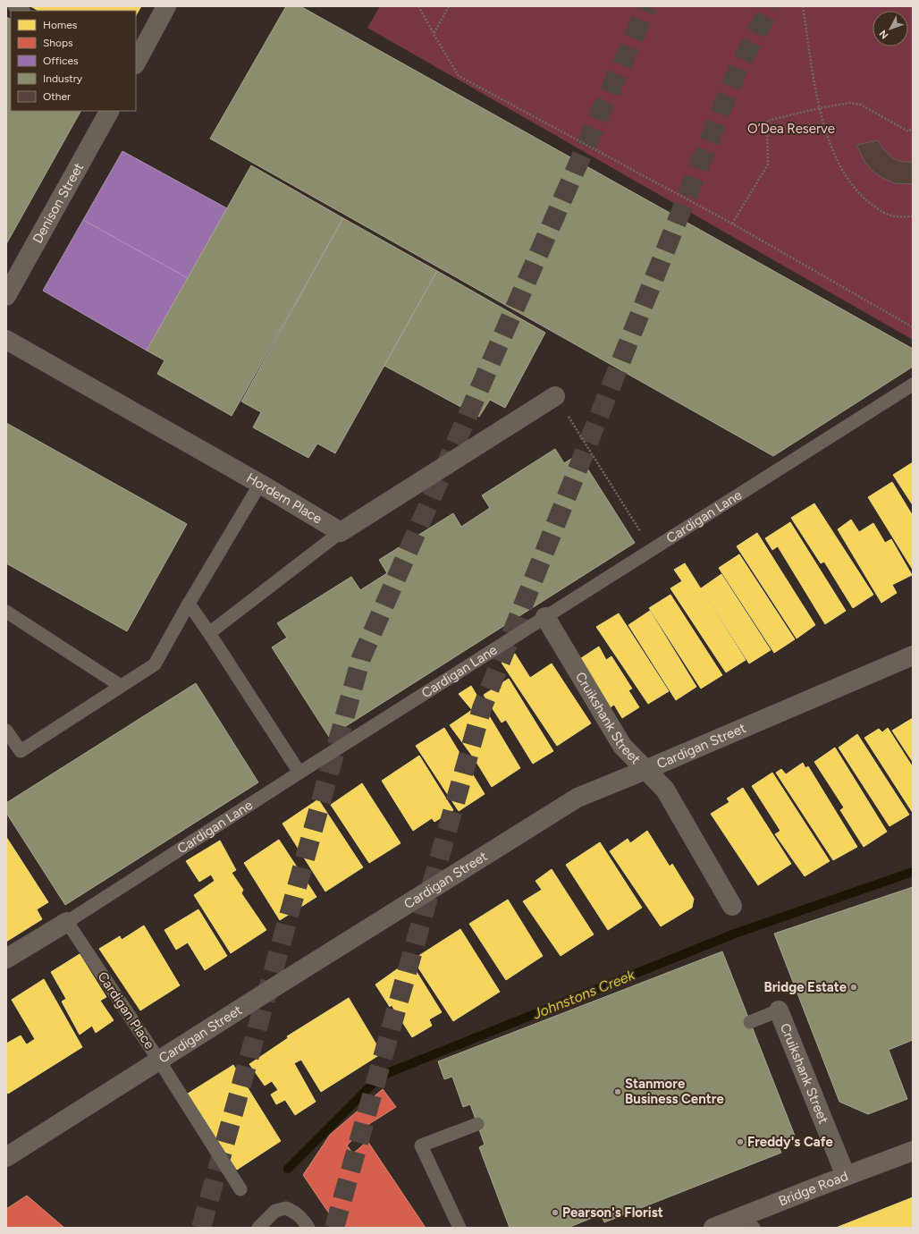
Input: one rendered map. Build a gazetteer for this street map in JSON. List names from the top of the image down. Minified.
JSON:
{"streets":{"main road":["Bridge Road"],"street":["Denison Street","Hordern Place","Cardigan Lane","Cruikshank Street","Cardigan Street"],"lane":["Cardigan Place"]},"crossings":[["Cardigan Lane","Cruikshank Street"],["Cardigan Lane","Cardigan Place"],["Cruikshank Street","Cardigan Street"],["Cruikshank Street","Bridge Road"],["Cardigan Street","Cardigan Place"]],"water":["Johnstons Creek"],"parks":["O’Dea Reserve"],"places":["Bridge Estate","Stanmore Business Centre","Freddy's Cafe","Pearson's Florist"],"legend":["Homes","Shops","Offices","Industry","Other"],"north":"bottom left"}
